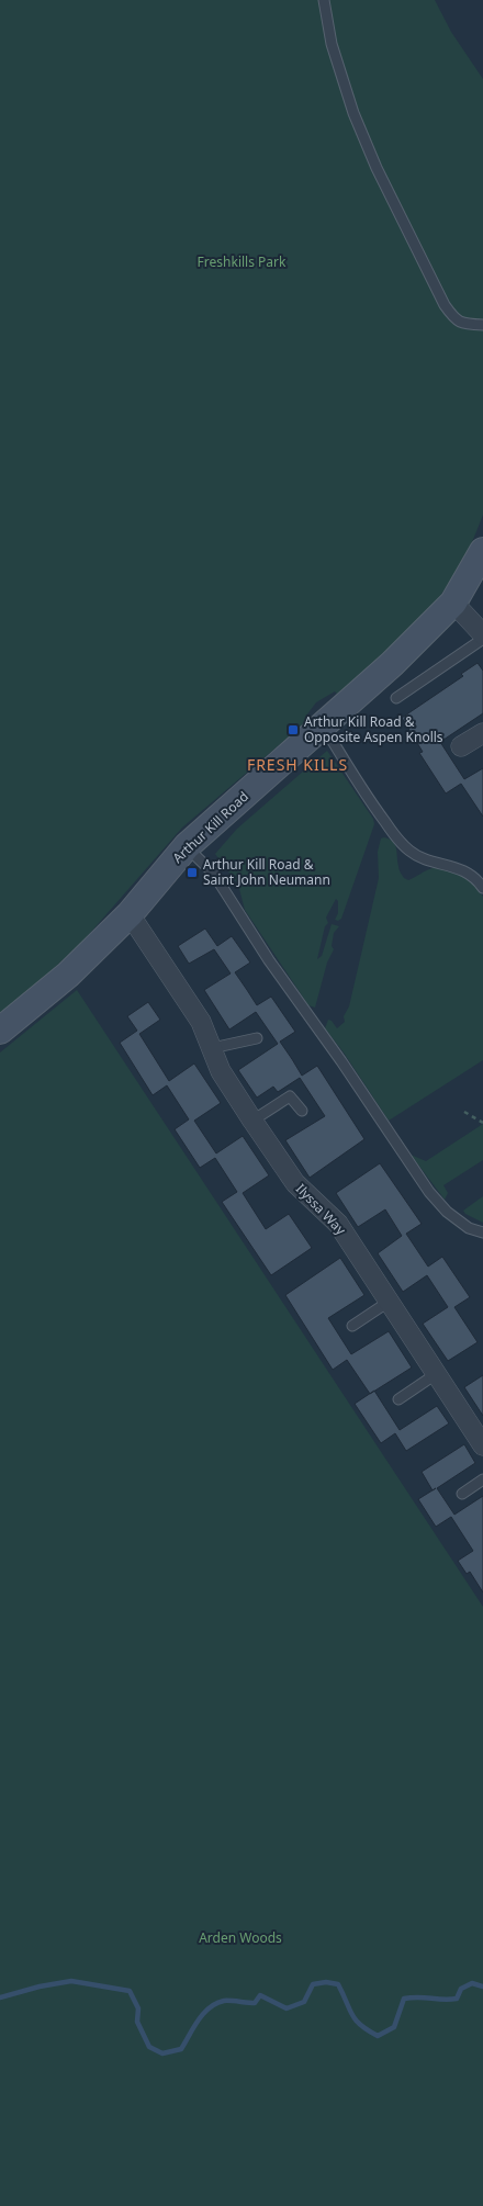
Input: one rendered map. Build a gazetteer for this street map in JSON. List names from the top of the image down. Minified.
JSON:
{"streets":{"street":["Arthur Kill Road","Ilyssa Way"]},"crossings":[["Arthur Kill Road","Ilyssa Way"]],"districts":["FRESH KILLS"],"parks":["Freshkills Park","Arden Woods"],"places":{"transit":["Arthur Kill Road & Opposite Aspen Knolls","Arthur Kill Road & Saint John Neumann"]}}
